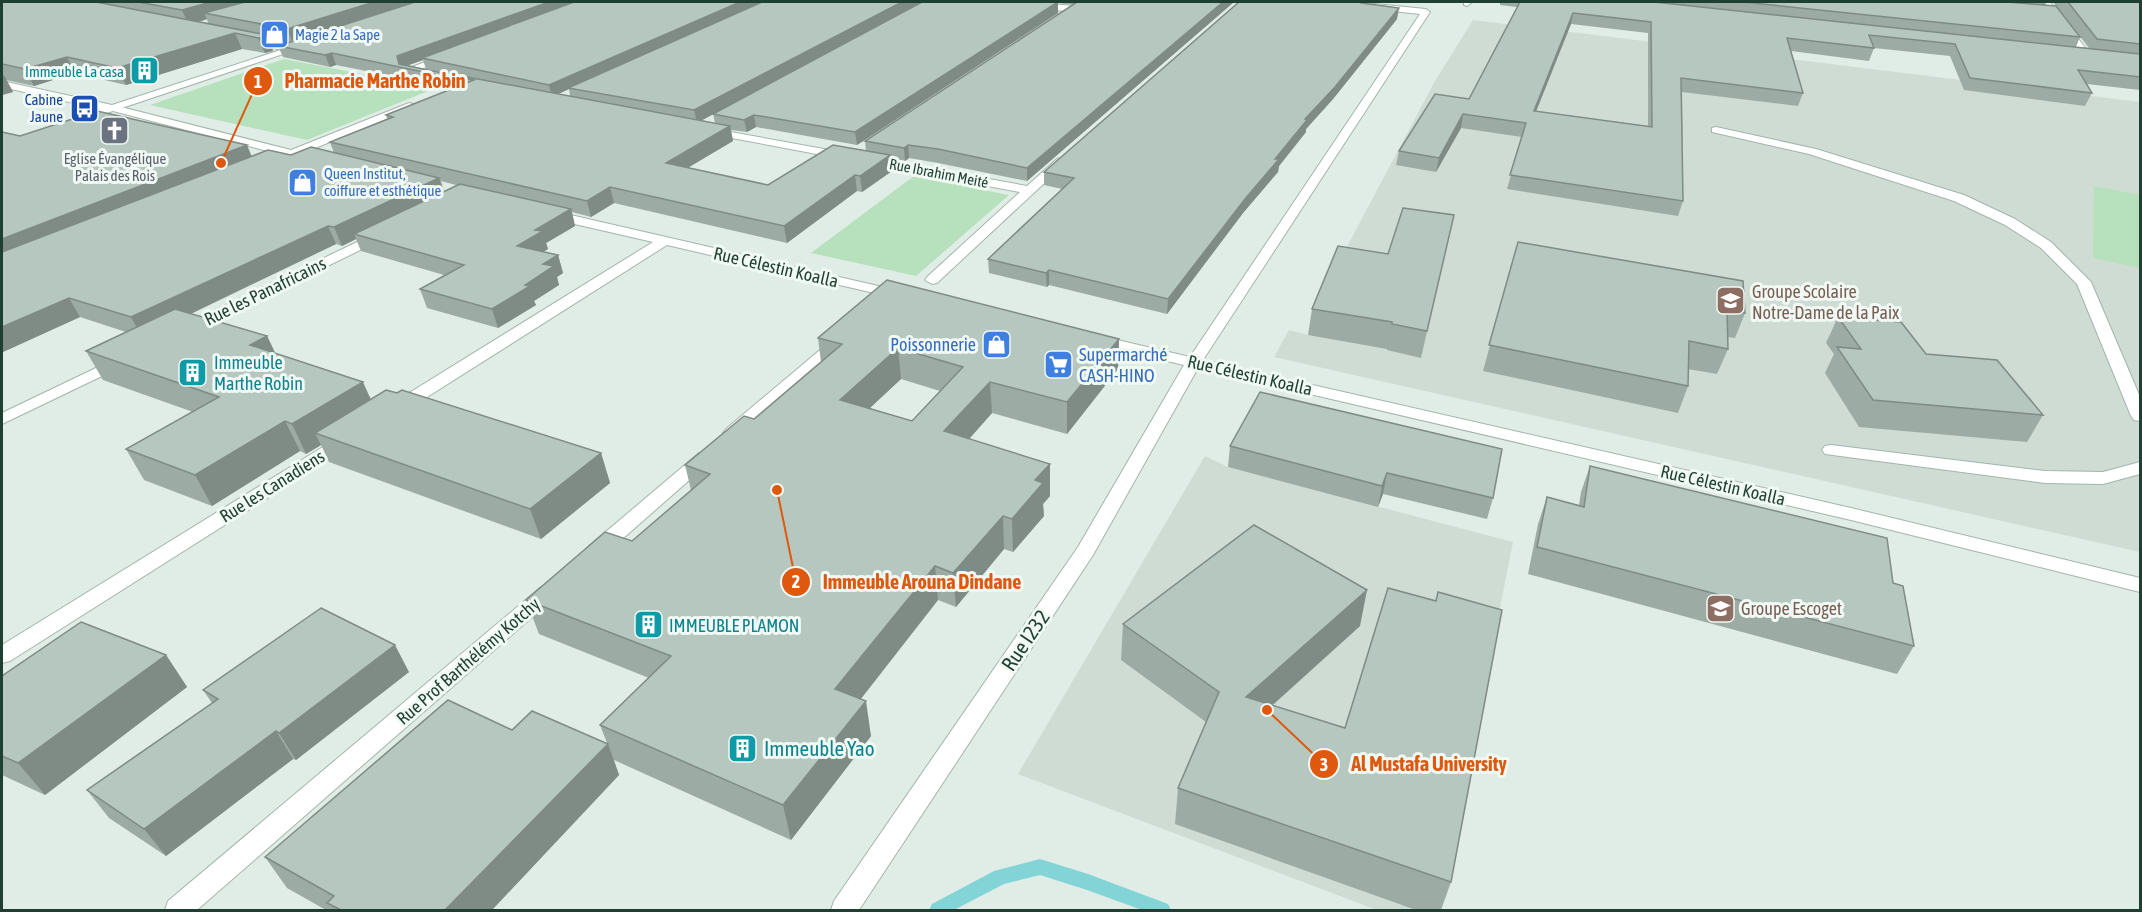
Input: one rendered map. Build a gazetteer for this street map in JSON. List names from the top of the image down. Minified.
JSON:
{"streets":{"street":["Rue Ibrahim Meité","Rue Célestin Koalla","Rue les Panafricains","Rue les Canadiens","Rue I232","Rue Prof Barthélémy Kotchy"]},"crossings":[["Rue Célestin Koalla","Rue I232"]],"places":{"shop":["Magie 2 la Sape","Queen Institut, coiffure et esthétique","Poissonnerie"],"building":["Immeuble La casa","Immeuble Marthe Robin","IMMEUBLE PLAMON","Immeuble Yao"],"bus stop":["Cabine Jaune"],"church":["Eglise Évangélique Palais des Rois"],"other":["Pharmacie Marthe Robin","Immeuble Arouna Dindane","Al Mustafa University"],"school or university":["Groupe Scolaire Notre-Dame de la Paix","Groupe Escoget"],"supermarket":["Supermarché CASH-HINO"]}}
